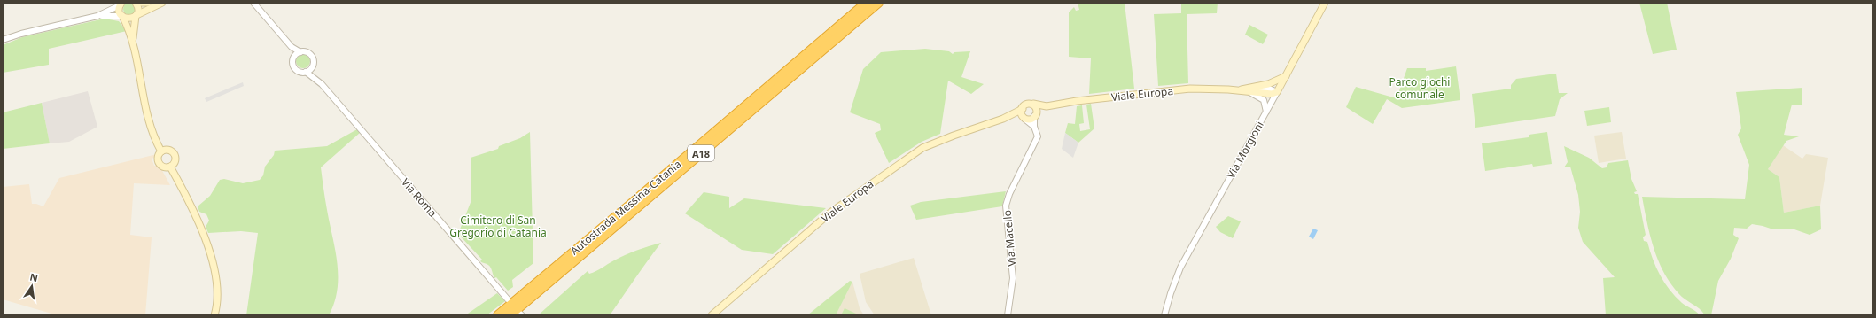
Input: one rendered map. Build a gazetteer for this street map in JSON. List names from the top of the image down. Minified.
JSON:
{"streets":{"highway":["A18","Autostrada Messina-Catania"],"main road":["Viale Europa","Via Morgioni"],"street":["Via Roma","Via Macello"]},"parks":["Parco giochi comunale","Cimitero di San Gregorio di Catania"],"north":"top"}
